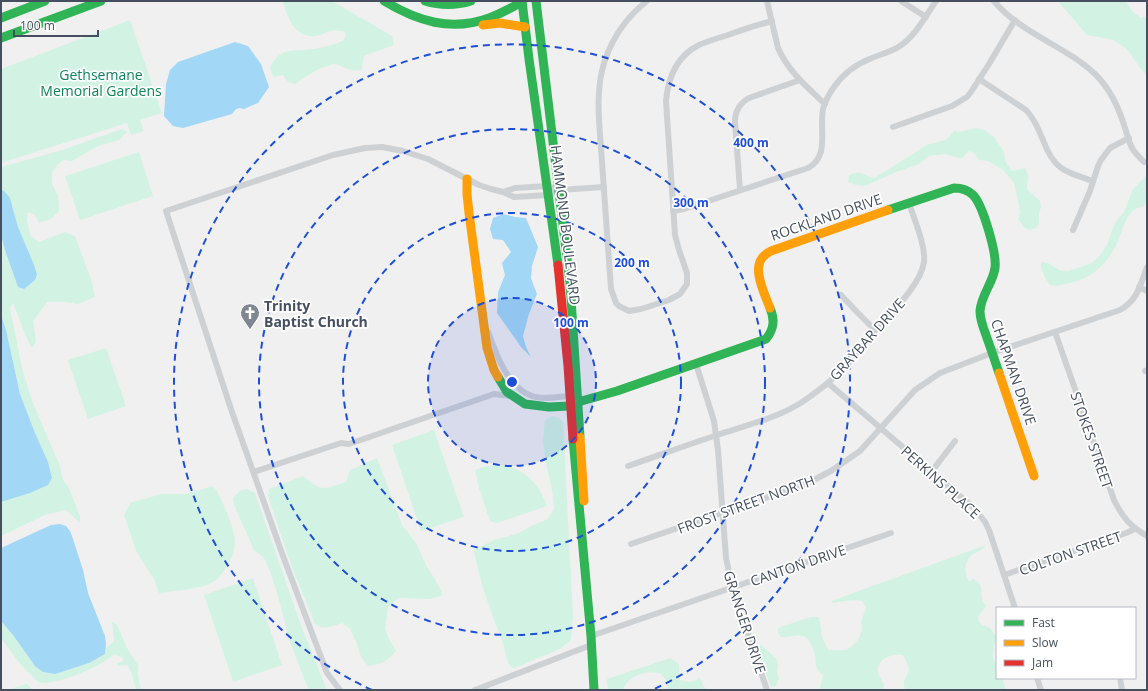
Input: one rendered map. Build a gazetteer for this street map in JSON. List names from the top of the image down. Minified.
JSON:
{"streets":{"main road":["ROCKLAND DRIVE","HAMMOND BOULEVARD","CHAPMAN DRIVE"],"street":["GRAYBAR DRIVE","STOKES STREET","PERKINS PLACE","FROST STREET NORTH","COLTON STREET","CANTON DRIVE","GRANGER DRIVE"]},"crossings":[["ROCKLAND DRIVE","HAMMOND BOULEVARD"],["ROCKLAND DRIVE","GRAYBAR DRIVE"],["ROCKLAND DRIVE","CHAPMAN DRIVE"],["ROCKLAND DRIVE","GRANGER DRIVE"],["HAMMOND BOULEVARD","CANTON DRIVE"],["GRAYBAR DRIVE","PERKINS PLACE"],["GRAYBAR DRIVE","GRANGER DRIVE"],["CHAPMAN DRIVE","FROST STREET NORTH"],["STOKES STREET","FROST STREET NORTH"],["STOKES STREET","COLTON STREET"],["PERKINS PLACE","FROST STREET NORTH"],["PERKINS PLACE","COLTON STREET"],["FROST STREET NORTH","GRANGER DRIVE"],["CANTON DRIVE","GRANGER DRIVE"]],"parks":["Gethsemane Memorial Gardens"],"places":{"church":["Trinity Baptist Church"]},"legend":["Fast","Slow","Jam"],"scale_bar":"100 m","rings":["400 m","300 m","200 m","100 m"]}
